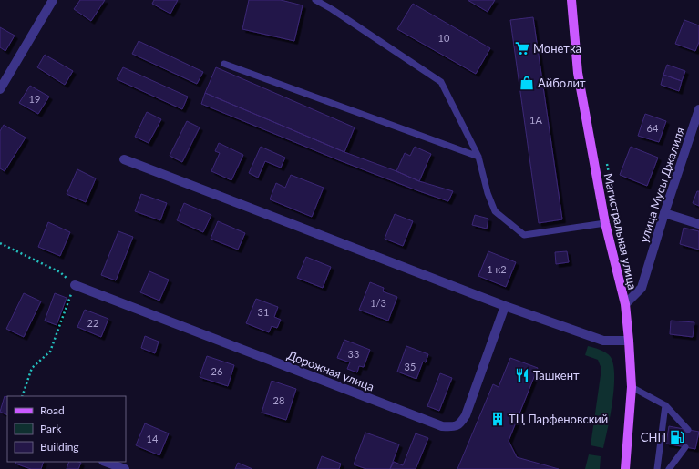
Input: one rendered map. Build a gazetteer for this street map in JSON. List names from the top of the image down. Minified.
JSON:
{"streets":{"main road":["Магистральная улица"],"street":["улица Мусы Джалиля","Дорожная улица"]},"crossings":[["улица Мусы Джалиля","Магистральная улица"]],"places":{"supermarket":["Монетка"],"shop":["Айболит"],"restaurant":["Ташкент"],"building":["ТЦ Парфеновский"],"fuel station":["СНП"]},"house_numbers":["10","19","1А","64","1 к2","1/3","31","22","33","35","26","28","14"],"legend":["Road","Park","Building"]}
